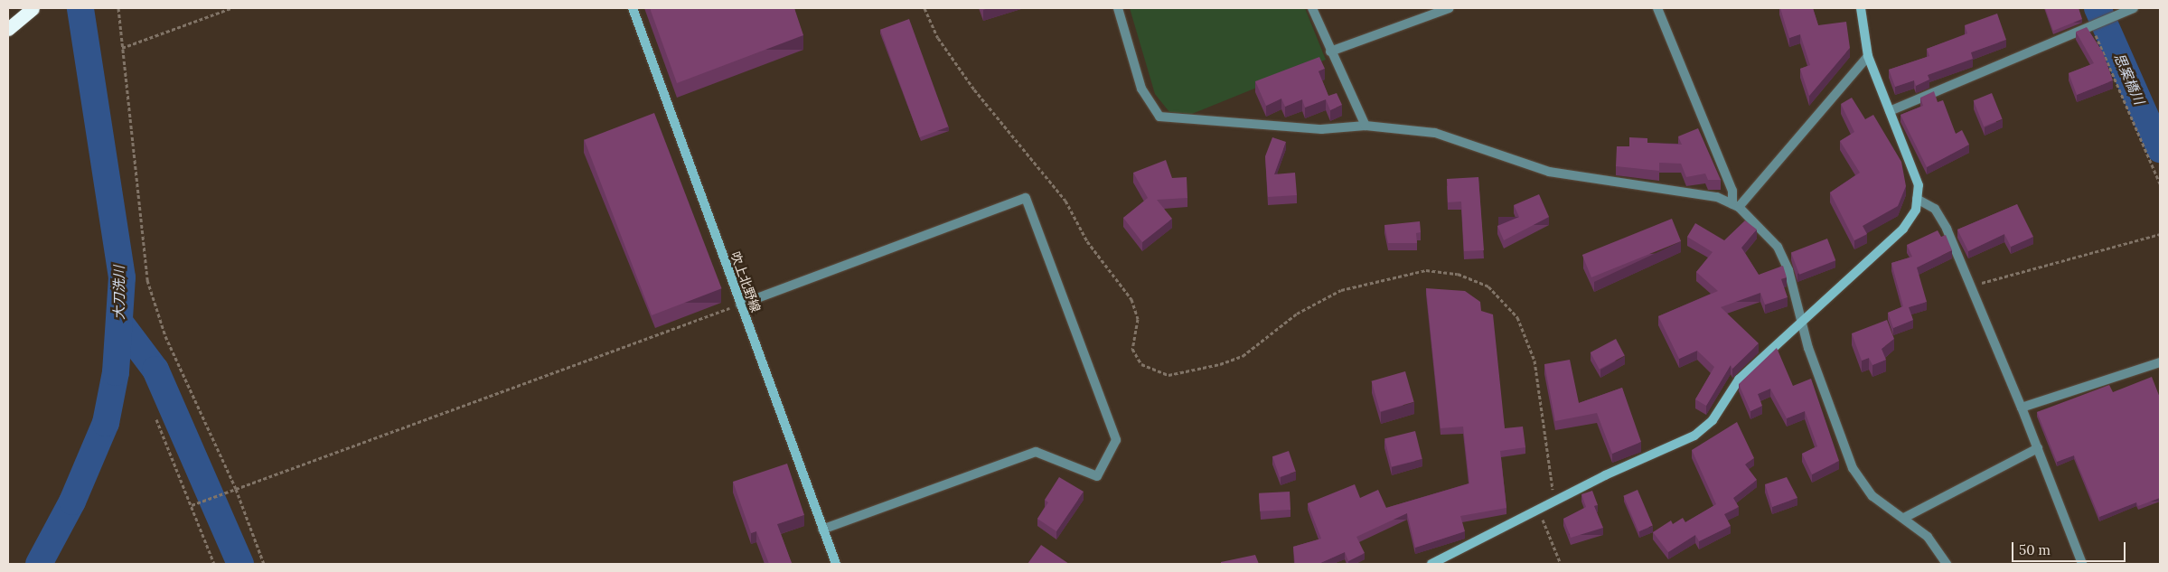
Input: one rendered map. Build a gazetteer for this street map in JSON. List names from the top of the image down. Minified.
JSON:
{"streets":{"street":["吹上北野線"]},"water":["思案橋川","大刀洗川"],"scale_bar":"50 m"}
